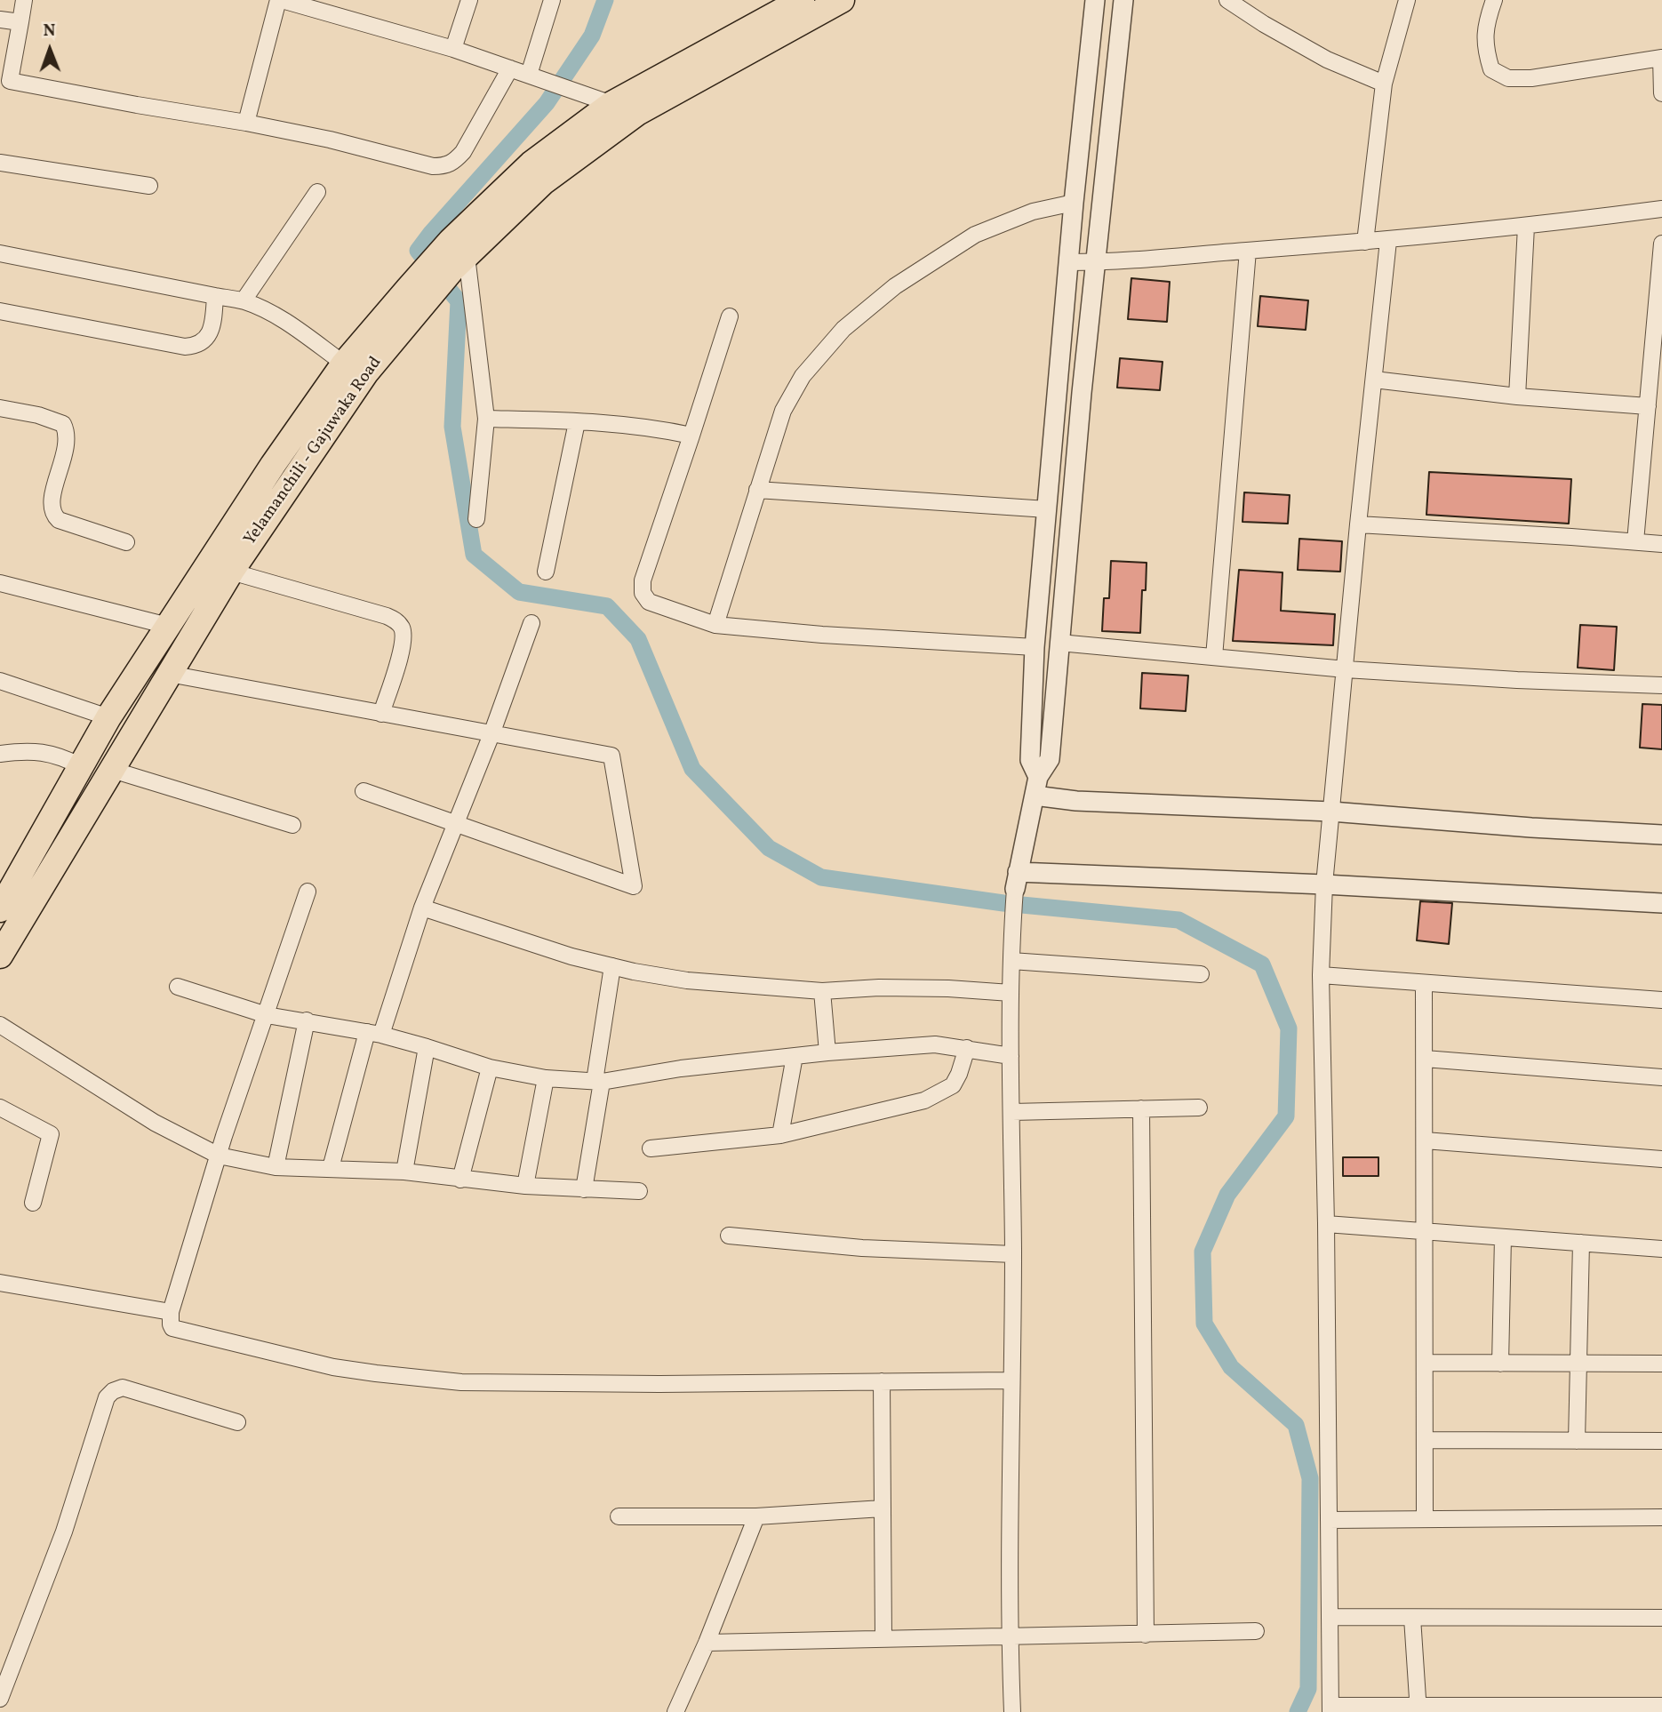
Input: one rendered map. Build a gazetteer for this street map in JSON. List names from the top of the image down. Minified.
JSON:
{"streets":{"main road":["Yelamanchili - Gajuwaka Road"]},"north":"top"}
